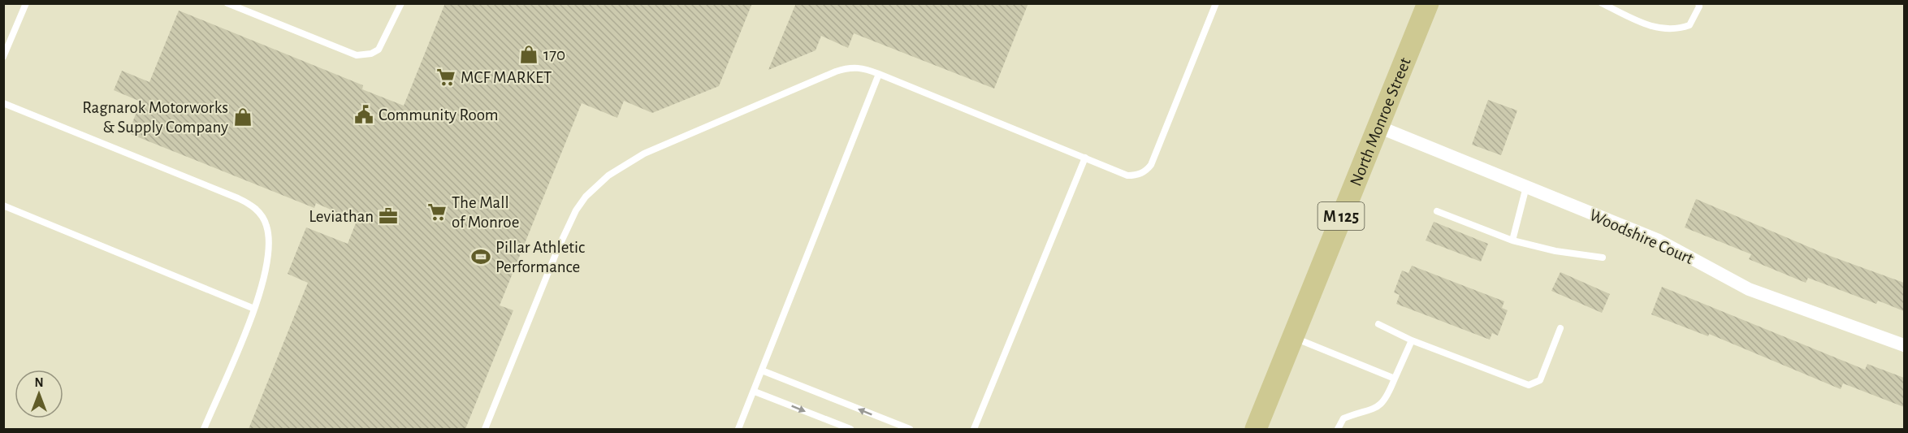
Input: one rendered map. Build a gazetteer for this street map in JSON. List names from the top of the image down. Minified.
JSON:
{"streets":{"main road":["North Monroe Street","M 125"],"street":["Woodshire Court"]},"crossings":[["North Monroe Street","Woodshire Court"]],"places":{"shop":["170","Ragnarok Motorworks & Supply Company"],"supermarket":["MCF MARKET","The Mall of Monroe"],"public building":["Community Room"],"office":["Leviathan"],"sports":["Pillar Athletic Performance"]},"north":"top"}
